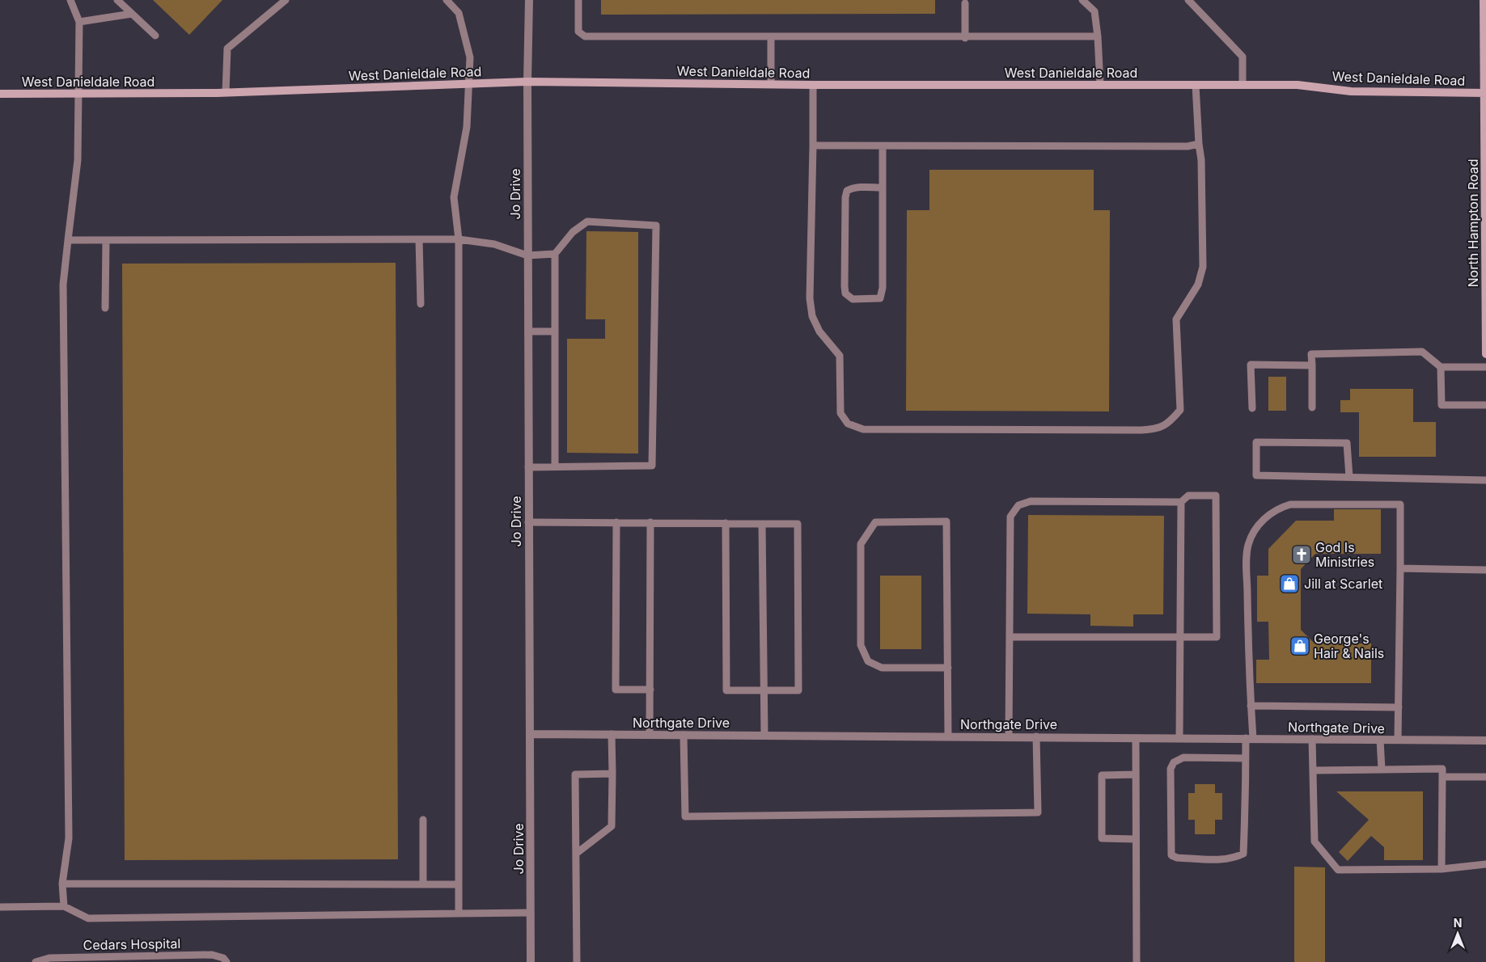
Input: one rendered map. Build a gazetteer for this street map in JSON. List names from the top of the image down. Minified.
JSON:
{"streets":{"main road":["West Danieldale Road","North Hampton Road"],"street":["Jo Drive","Northgate Drive"],"lane":["Cedars Hospital"]},"crossings":[["West Danieldale Road","Jo Drive"],["West Danieldale Road","North Hampton Road"],["Jo Drive","Northgate Drive"]],"places":{"church":["God Is Ministries"],"shop":["Jill at Scarlet","George's Hair & Nails"]},"north":"top"}
